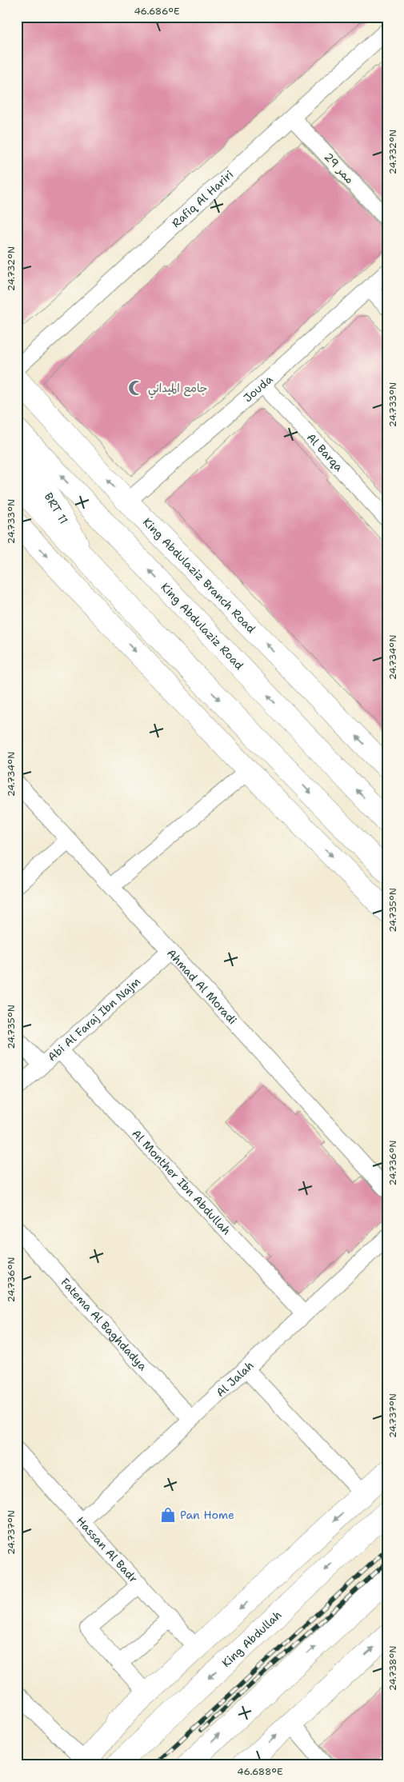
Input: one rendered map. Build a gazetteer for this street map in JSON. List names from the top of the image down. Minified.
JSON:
{"streets":{"main road":["BRT 11","King Abdulaziz Branch Road","King Abdulaziz Road","King Abdullah"],"street":["ممر 29","Rafiq Al Hariri","Jouda","Al Barqa","Ahmad Al Moradi","Abi Al Faraj Ibn Najm","Al Monther Ibn Abdullah","Fatema Al Baghdadya","Al Jalah","Hassan Al Badr"]},"crossings":[["ممر 29","Rafiq Al Hariri"],["Jouda","Al Barqa"],["Jouda","King Abdulaziz Branch Road"],["Ahmad Al Moradi","Abi Al Faraj Ibn Najm"],["Abi Al Faraj Ibn Najm","Al Monther Ibn Abdullah"],["Al Monther Ibn Abdullah","Al Jalah"],["Fatema Al Baghdadya","Al Jalah"],["Al Jalah","Hassan Al Badr"]],"places":{"mosque":["جامع الميداني"],"shop":["Pan Home"]},"coordinates":["46.686°E","24.732°N","24.733°N","24.734°N","24.735°N","24.736°N","24.737°N","24.738°N","46.688°E"]}
